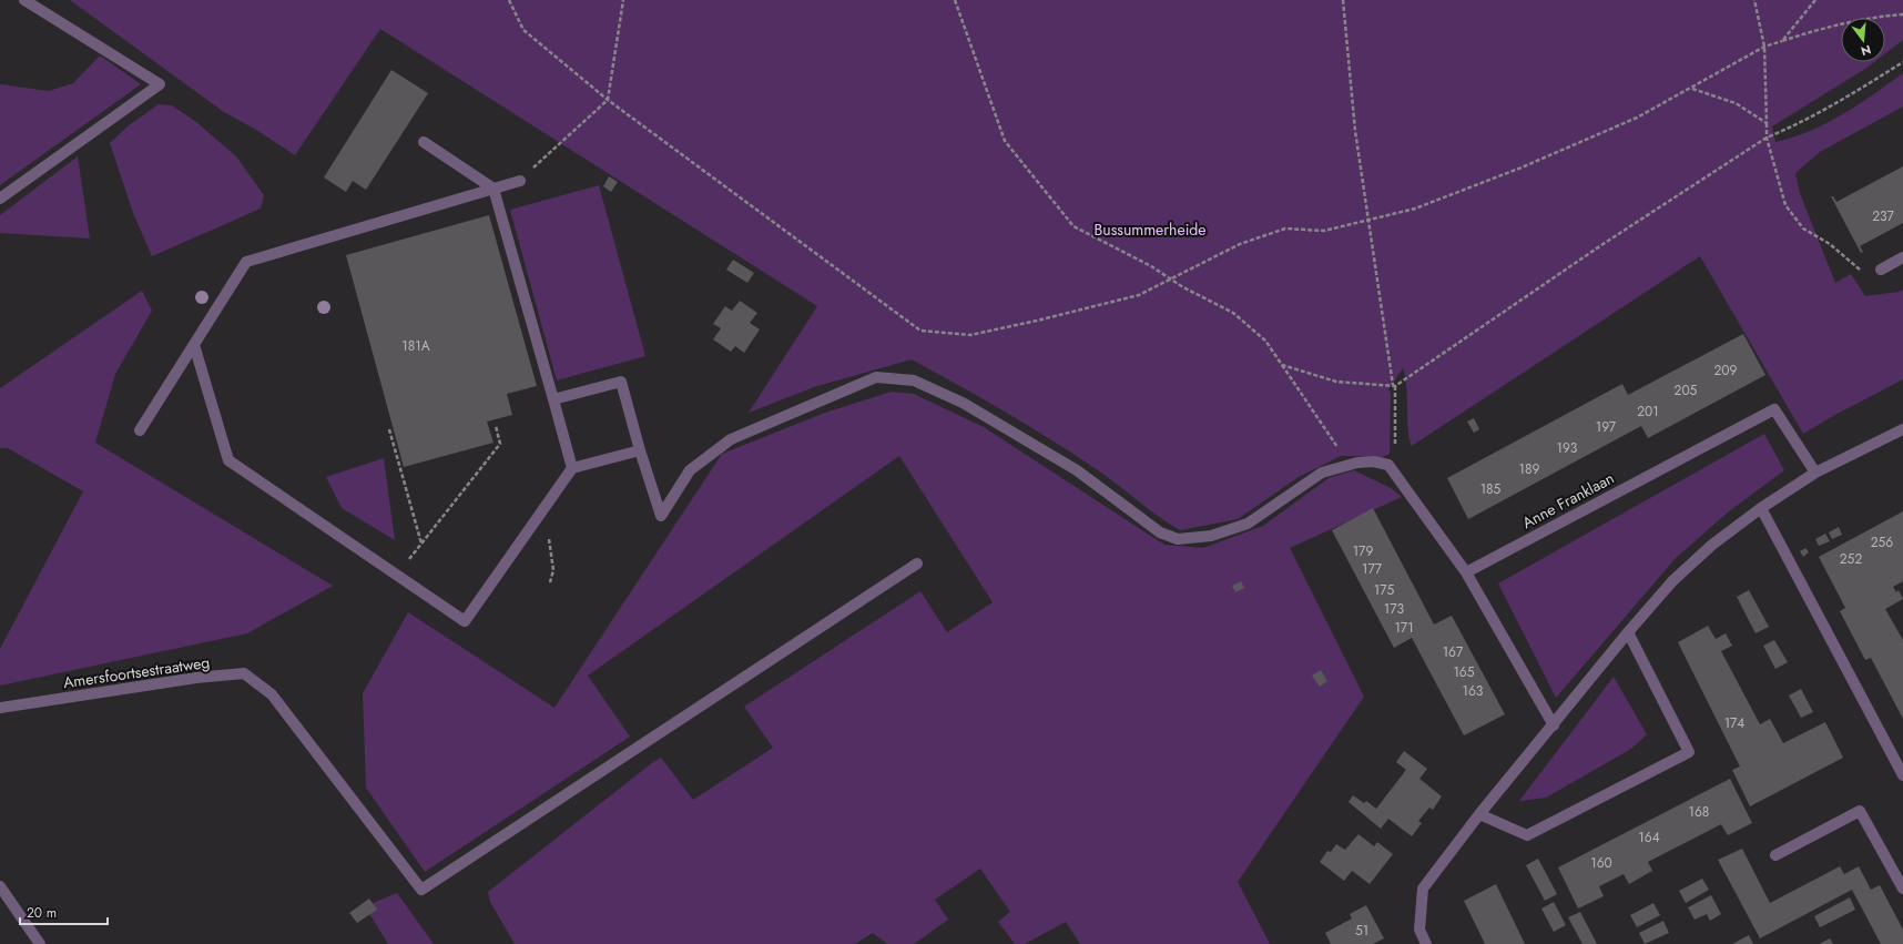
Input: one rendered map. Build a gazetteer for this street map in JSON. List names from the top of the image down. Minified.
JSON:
{"streets":{"street":["Anne Franklaan","Amersfoortsestraatweg"]},"parks":["Bussummerheide"],"house_numbers":["237","181A","209","205","201","197","193","189","185","256","179","252","177","175","173","171","167","165","163","174","168","164","160","51"],"scale_bar":"20 m","north":"bottom"}
